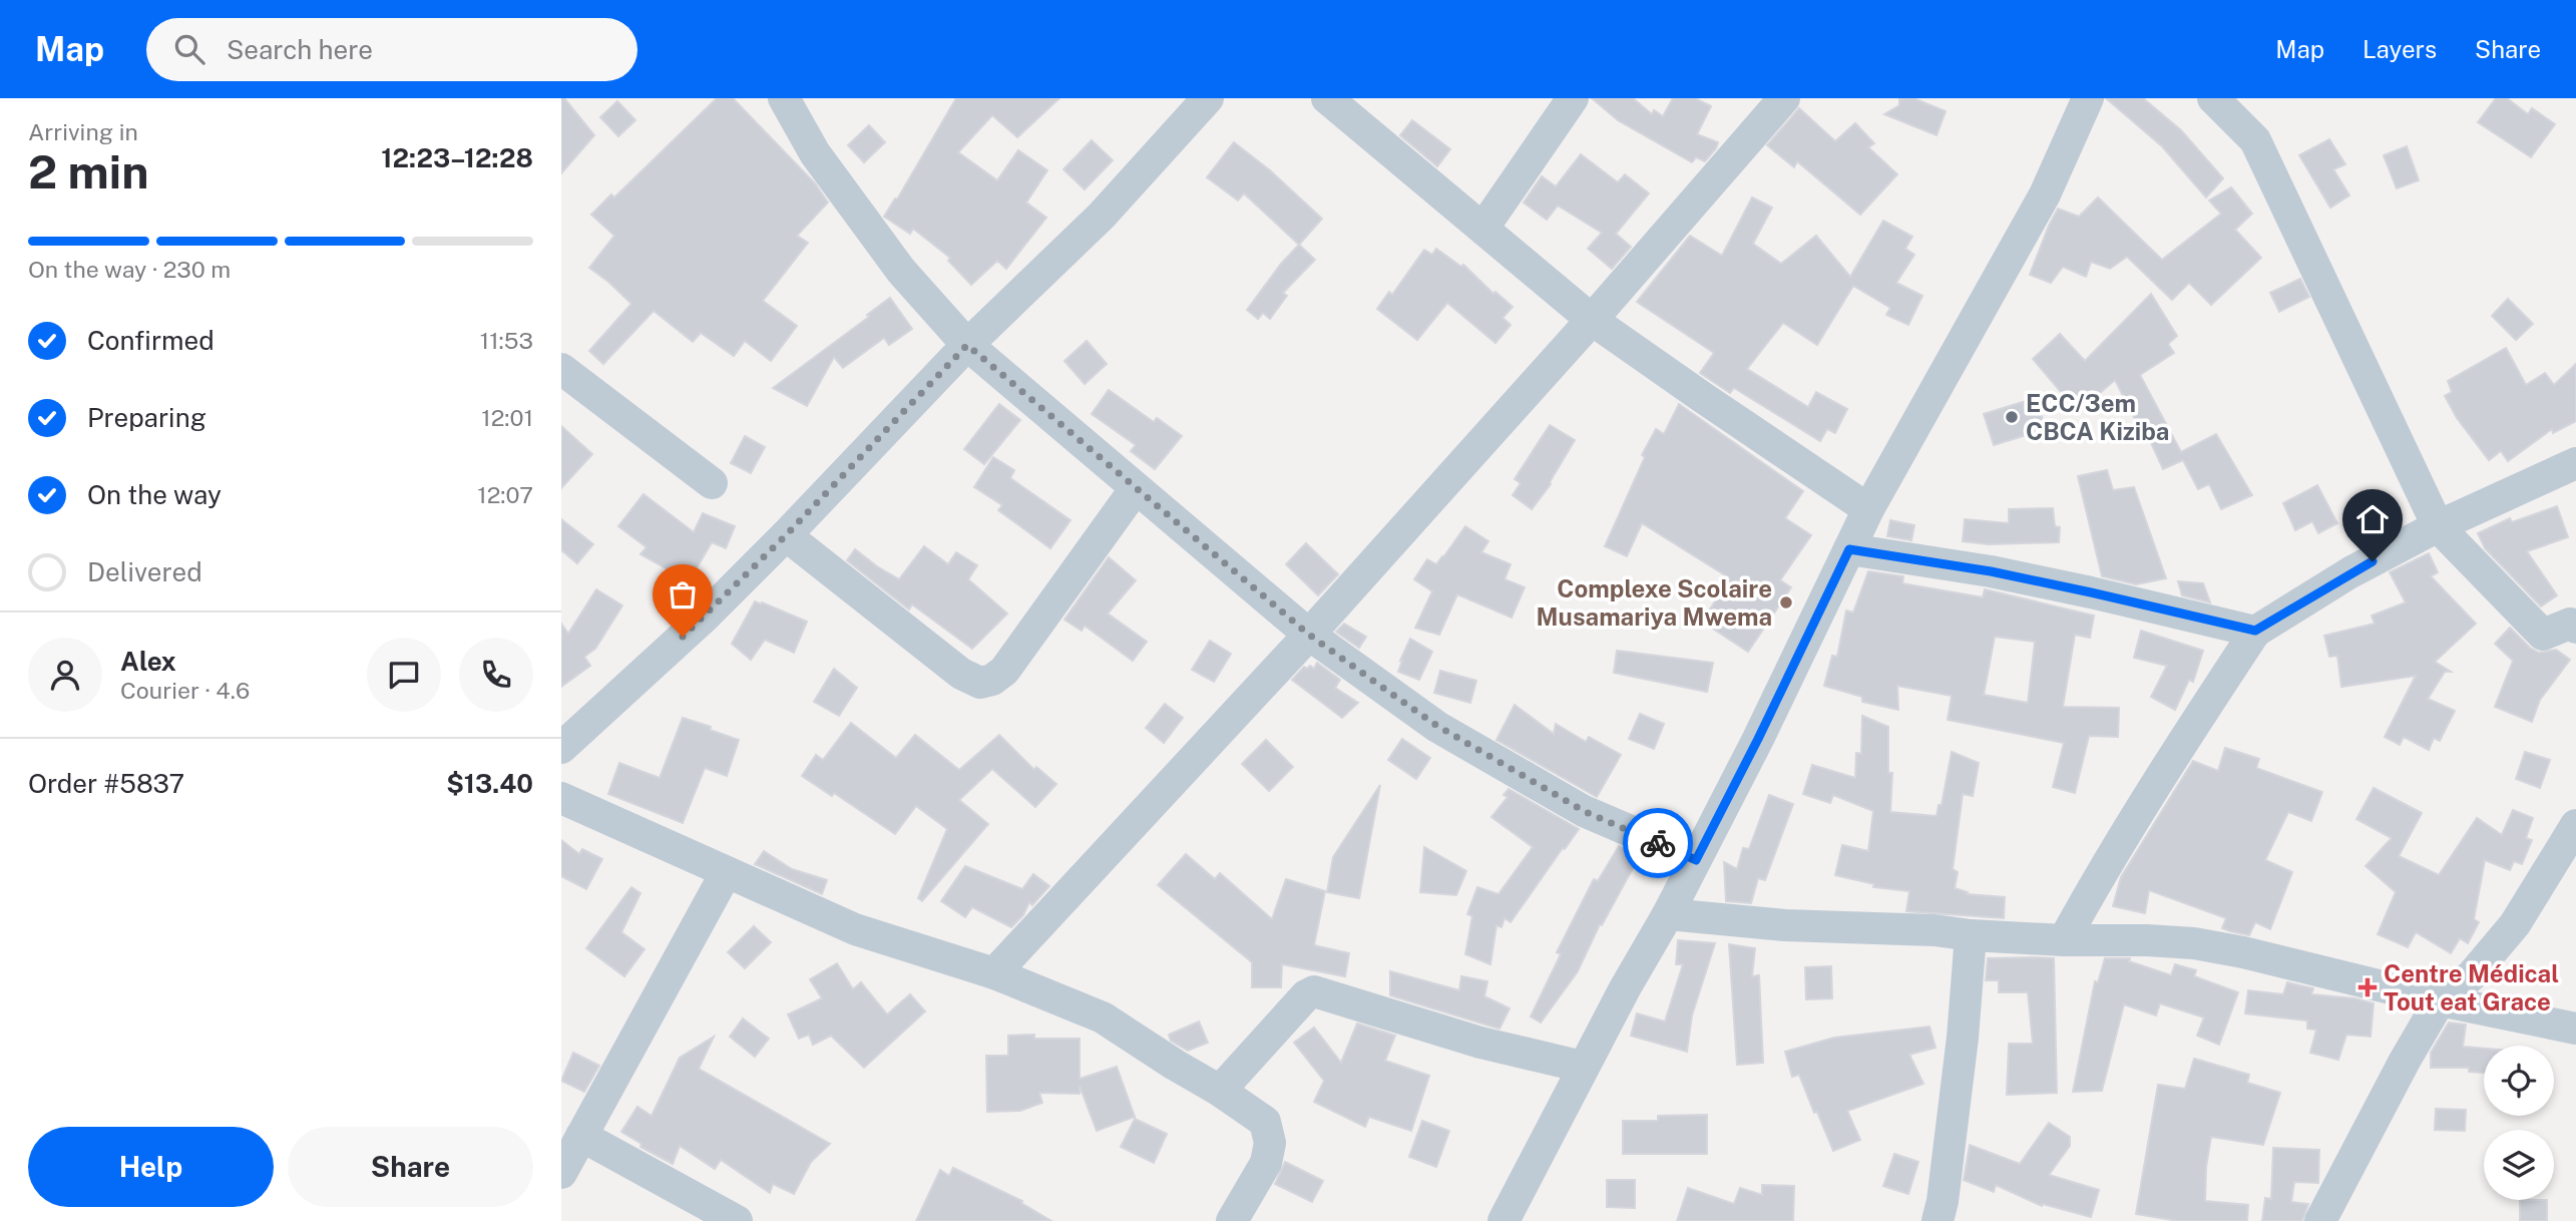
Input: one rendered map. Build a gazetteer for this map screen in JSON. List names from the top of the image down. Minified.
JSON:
{"places":{"other":["ECC/3em CBCA Kiziba","Complexe Scolaire Musamariya Mwema"],"health":["Centre Médical Tout eat Grace"]},"page":{"header":"Map","search":"Search here","nav":["Map","Layers","Share"],"heading":["2 min","Arriving in","12:23–12:28"],"panel":["Alex","Courier · 4.6","Order #5837","$13.40"],"bar":"On the way · 230 m","list":[["Confirmed","11:53"],["Preparing","12:01"],["On the way","12:07"],"Delivered"],"buttons":["Help","Share"]}}
